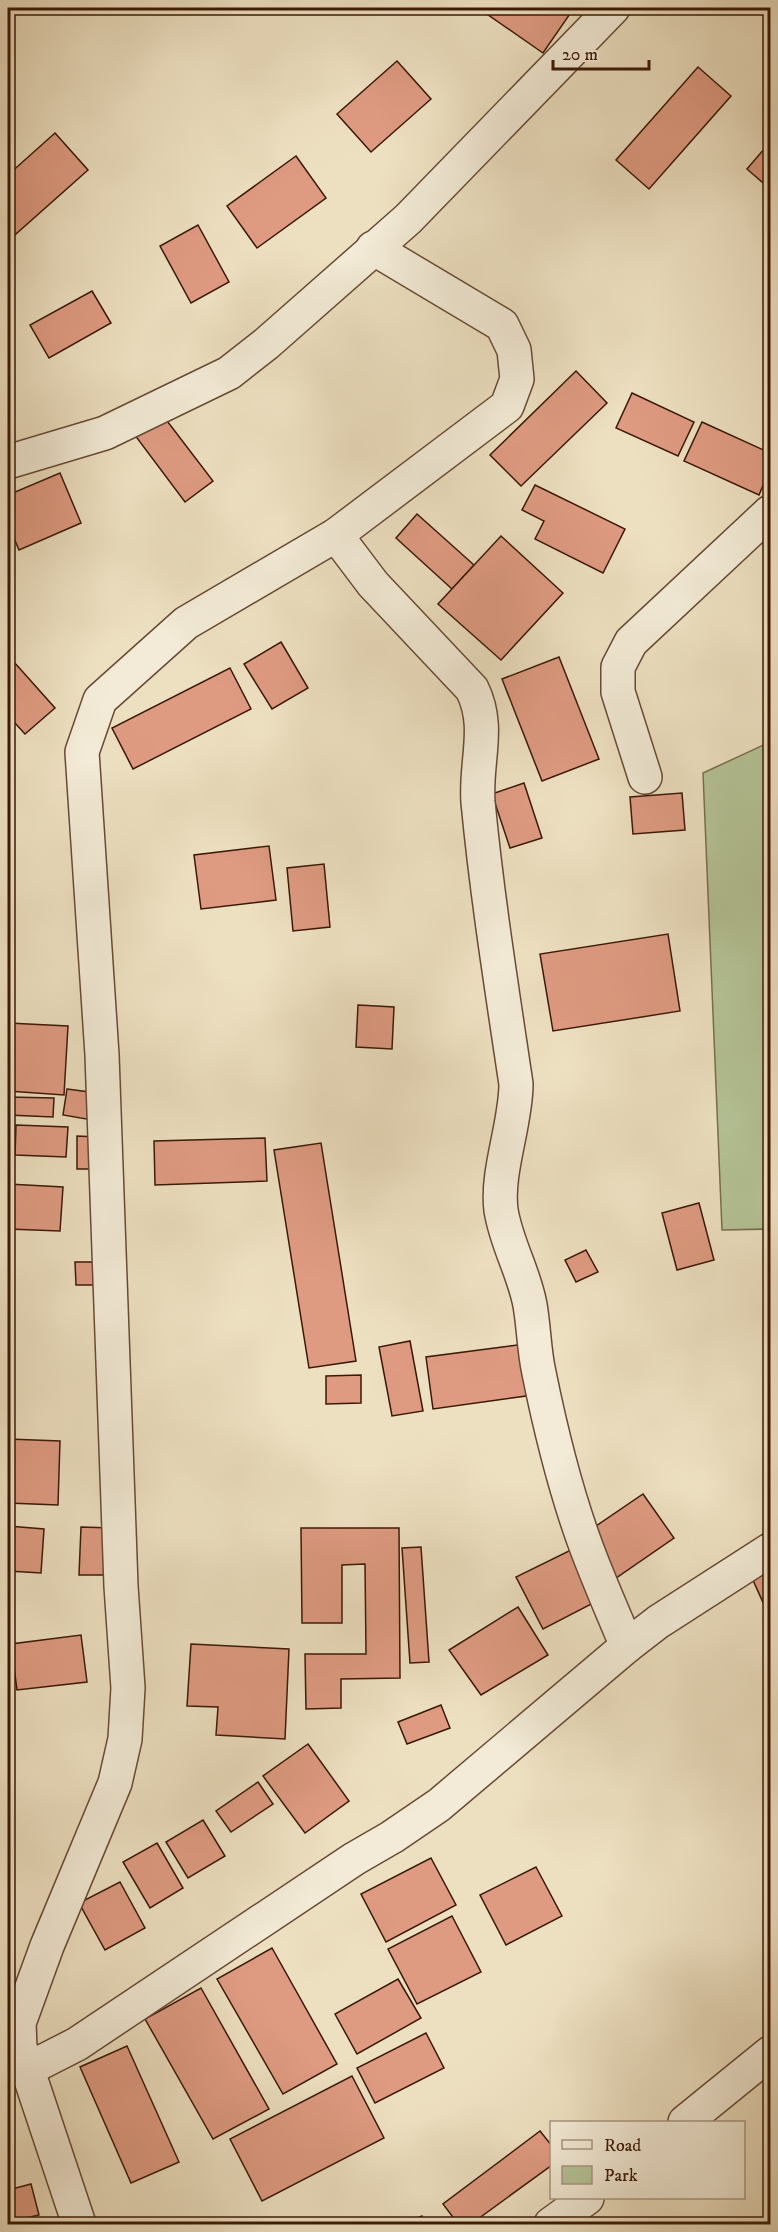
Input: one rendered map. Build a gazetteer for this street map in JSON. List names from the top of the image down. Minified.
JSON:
{"legend":["Road","Park"],"scale_bar":"20 m"}
